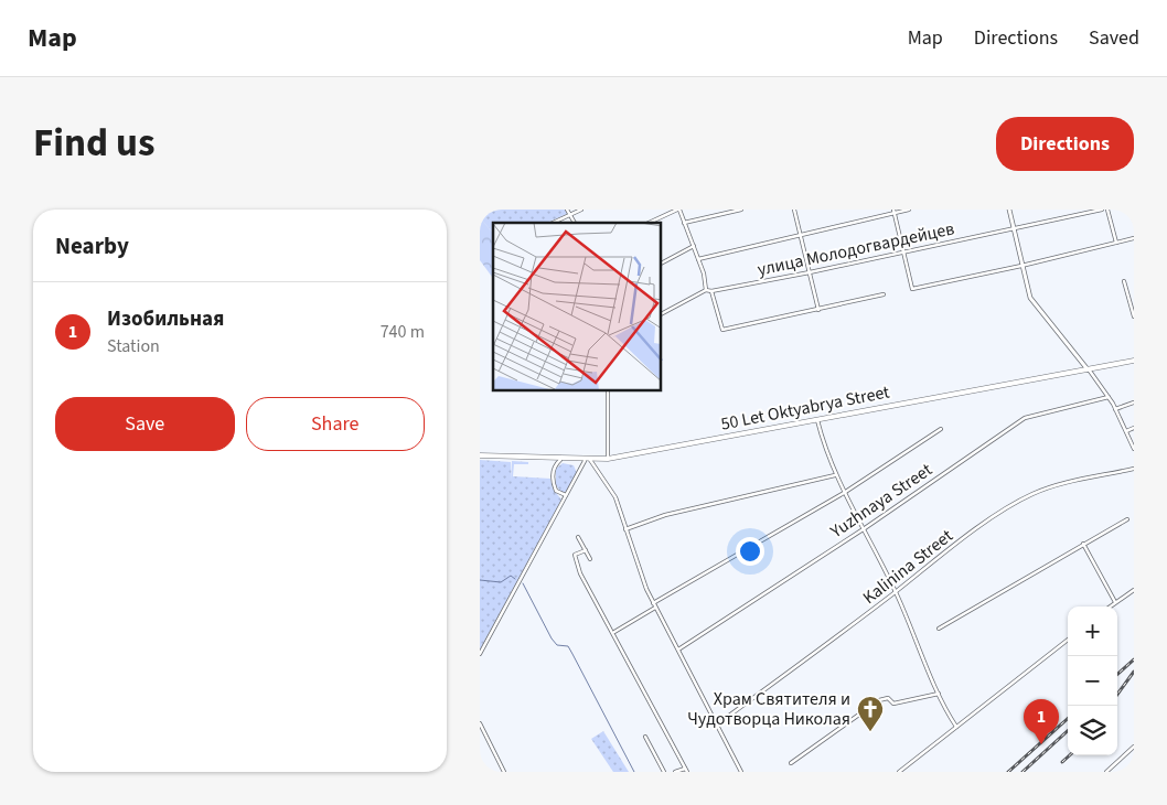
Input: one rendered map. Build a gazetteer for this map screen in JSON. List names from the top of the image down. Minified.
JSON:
{"streets":{"main road":["50 Let Oktyabrya Street"],"street":["улица Молодогвардейцев","Yuzhnaya Street","Kalinina Street"]},"places":{"church":["Храм Святителя и Чудотворца Николая"]},"page":{"header":"Map","nav":["Map","Directions","Saved"],"title":"Find us","buttons":["Directions",["Save","Share"]],"heading":"Nearby","list":[{"mark":"1","name":"Изобильная","note":"Station","value":"740 m"}],"map_buttons":["+","−"],"pins":"1"}}
